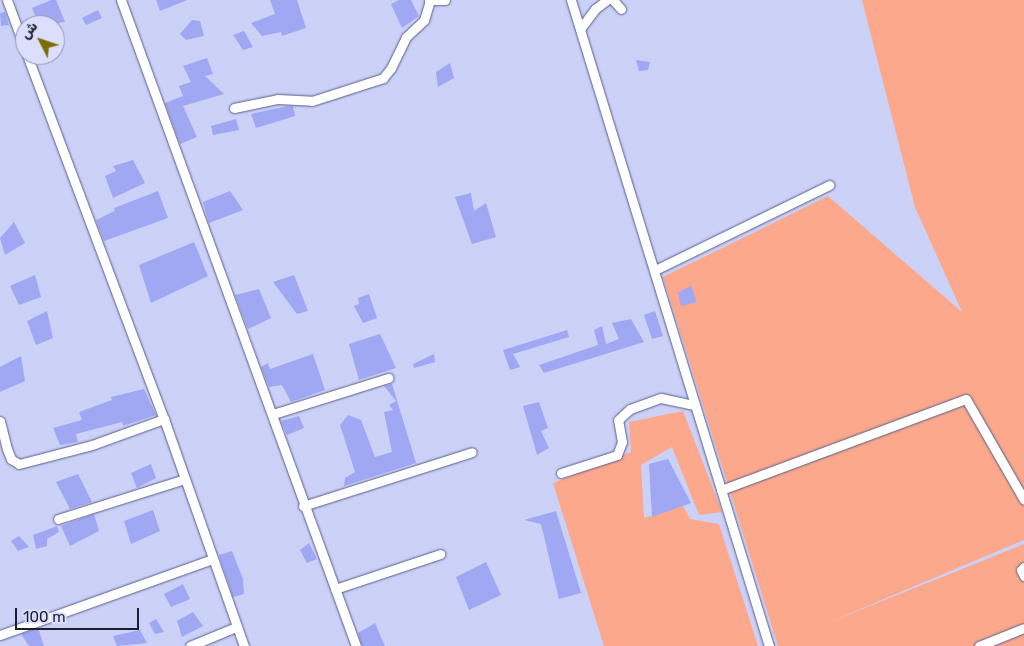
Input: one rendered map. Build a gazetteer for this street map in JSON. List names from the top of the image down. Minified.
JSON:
{"scale_bar":"100 m","north":"top left"}
